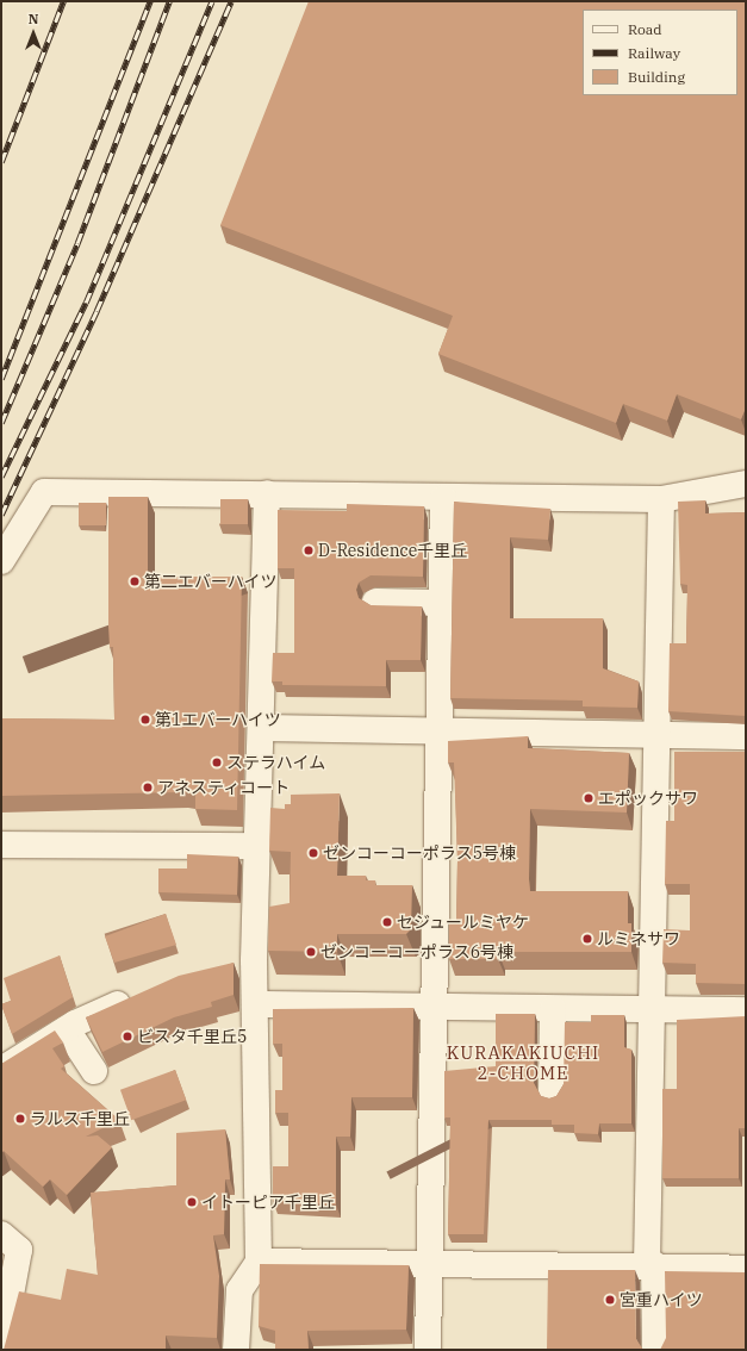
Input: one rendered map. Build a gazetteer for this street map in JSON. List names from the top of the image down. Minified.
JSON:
{"districts":["KURAKAKIUCHI 2-CHOME"],"places":["D-Residence千里丘","第二エバーハイツ","第1エバーハイツ","ステラハイム","アネスティコート","エポックサワ","ゼンコーコーポラス5号棟","セジュールミヤケ","ルミネサワ","ゼンコーコーポラス6号棟","ビスタ千里丘5","ラルス千里丘","イトーピア千里丘","宮重ハイツ"],"legend":["Road","Railway","Building"],"north":"top"}
